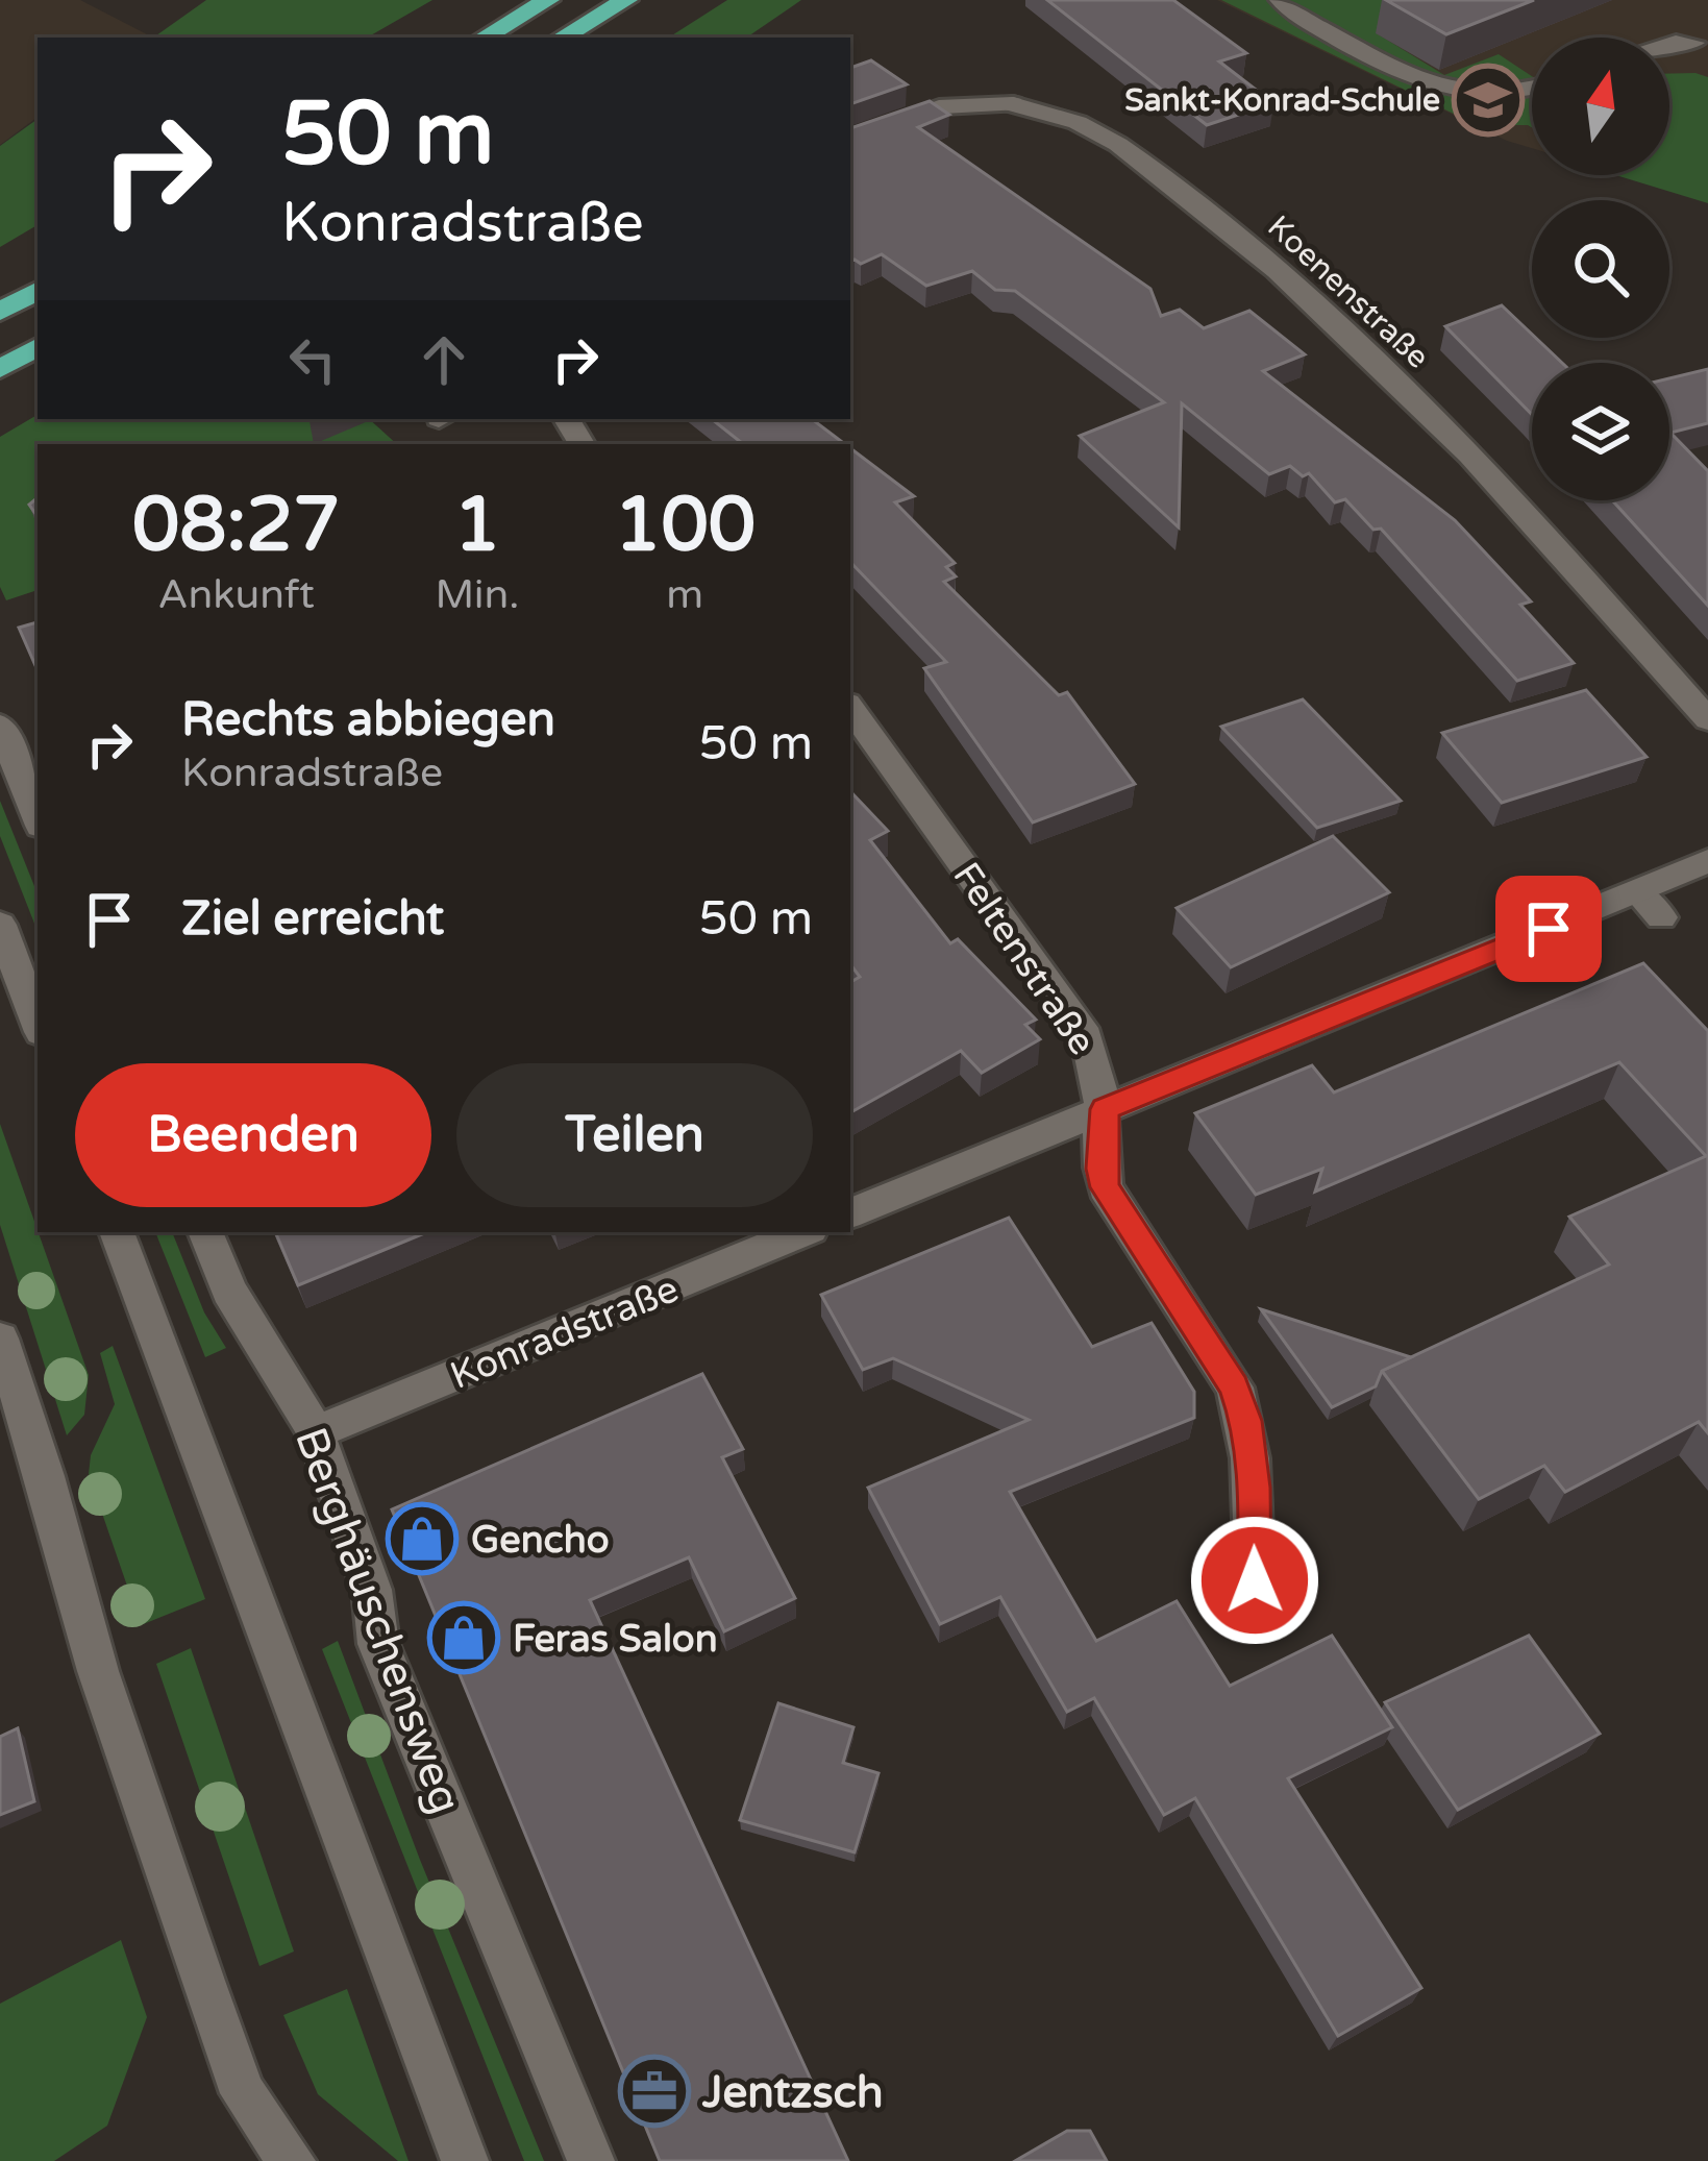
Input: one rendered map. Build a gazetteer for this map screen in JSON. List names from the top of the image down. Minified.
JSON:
{"streets":{"street":["Koenenstraße","Feltenstraße","Konradstraße","Berghäuschensweg"]},"crossings":[["Konradstraße","Berghäuschensweg"]],"places":{"school or university":["Sankt-Konrad-Schule"],"shop":["Gencho","Feras Salon"],"office":["Jentzsch"]},"north":"top","page":{"turn":["50 m","Konradstraße"],"eta":["08:27","Ankunft","1","Min.","100","m"],"list":[{"name":"Rechts abbiegen","note":"Konradstraße","value":"50 m"},{"name":"Ziel erreicht","value":"50 m"}],"buttons":["Beenden","Teilen"]}}
